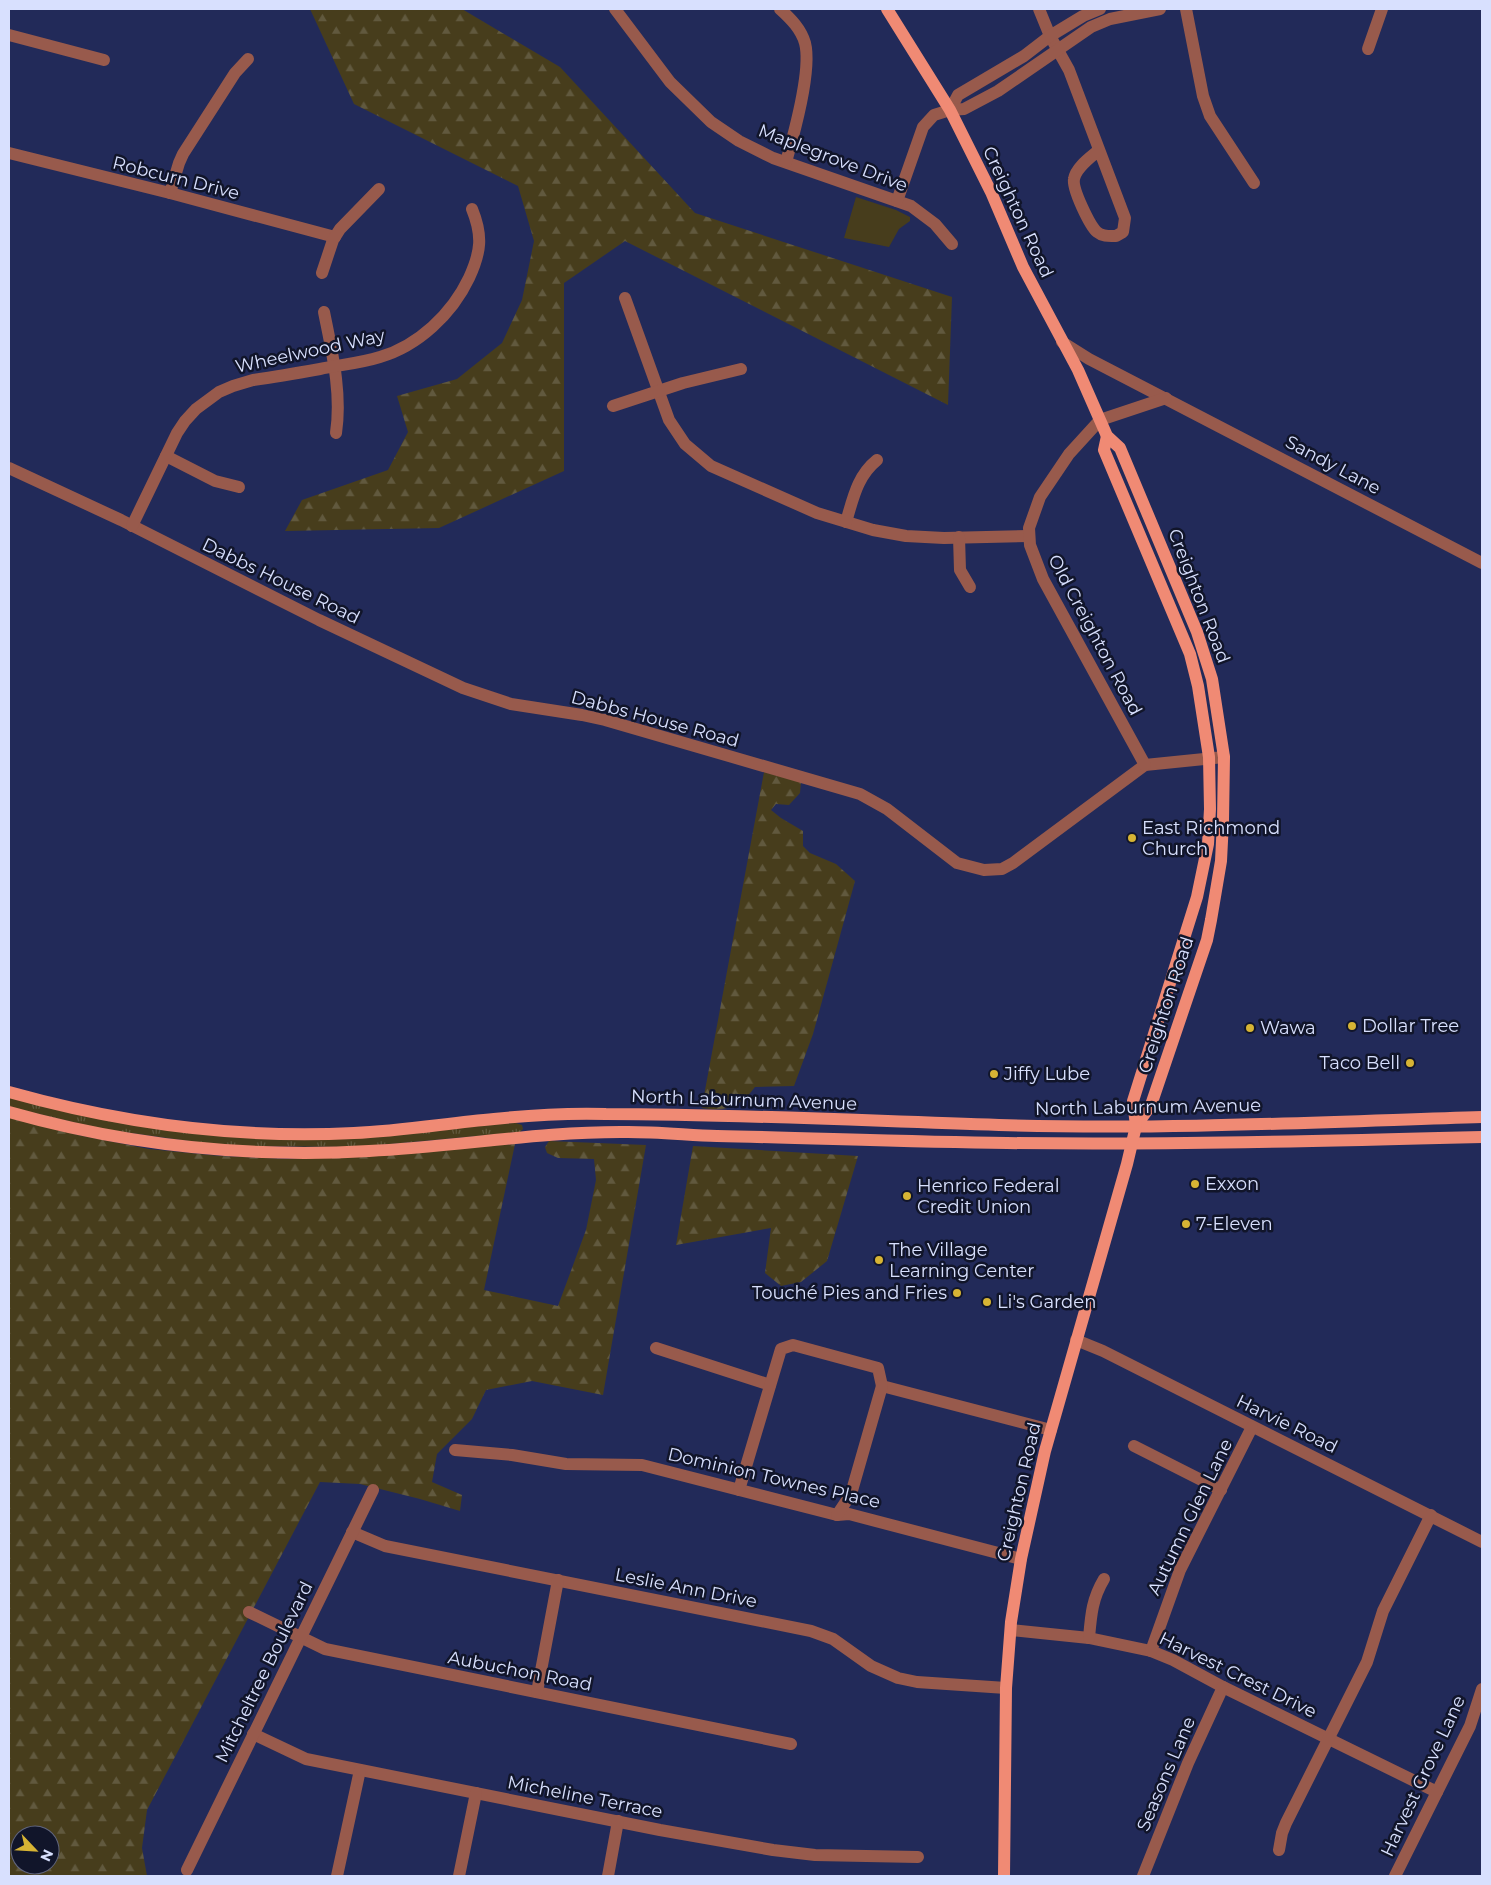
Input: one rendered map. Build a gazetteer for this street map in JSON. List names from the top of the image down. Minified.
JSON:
{"streets":{"main road":["Creighton Road","North Laburnum Avenue"],"street":["Maplegrove Drive","Robcurn Drive","Wheelwood Way","Sandy Lane","Dabbs House Road","Old Creighton Road","Harvie Road","Dominion Townes Place","Autumn Glen Lane","Leslie Ann Drive","Aubuchon Road","Mitcheltree Boulevard","Harvest Crest Drive","Seasons Lane","Harvest Grove Lane","Micheline Terrace"]},"crossings":[["Creighton Road","Sandy Lane"],["Creighton Road","Dabbs House Road"],["Creighton Road","Old Creighton Road"],["Creighton Road","North Laburnum Avenue"],["Creighton Road","Harvie Road"],["Creighton Road","Dominion Townes Place"],["Creighton Road","Leslie Ann Drive"],["Creighton Road","Harvest Crest Drive"],["Wheelwood Way","Dabbs House Road"],["Dabbs House Road","Old Creighton Road"],["Harvie Road","Autumn Glen Lane"],["Autumn Glen Lane","Harvest Crest Drive"],["Leslie Ann Drive","Mitcheltree Boulevard"],["Aubuchon Road","Mitcheltree Boulevard"],["Mitcheltree Boulevard","Micheline Terrace"],["Harvest Crest Drive","Seasons Lane"],["Harvest Crest Drive","Harvest Grove Lane"]],"places":["East Richmond Church","Dollar Tree","Wawa","Taco Bell","Jiffy Lube","Exxon","Henrico Federal Credit Union","7-Eleven","The Village Learning Center","Touché Pies and Fries","Li's Garden"],"north":"bottom right"}
